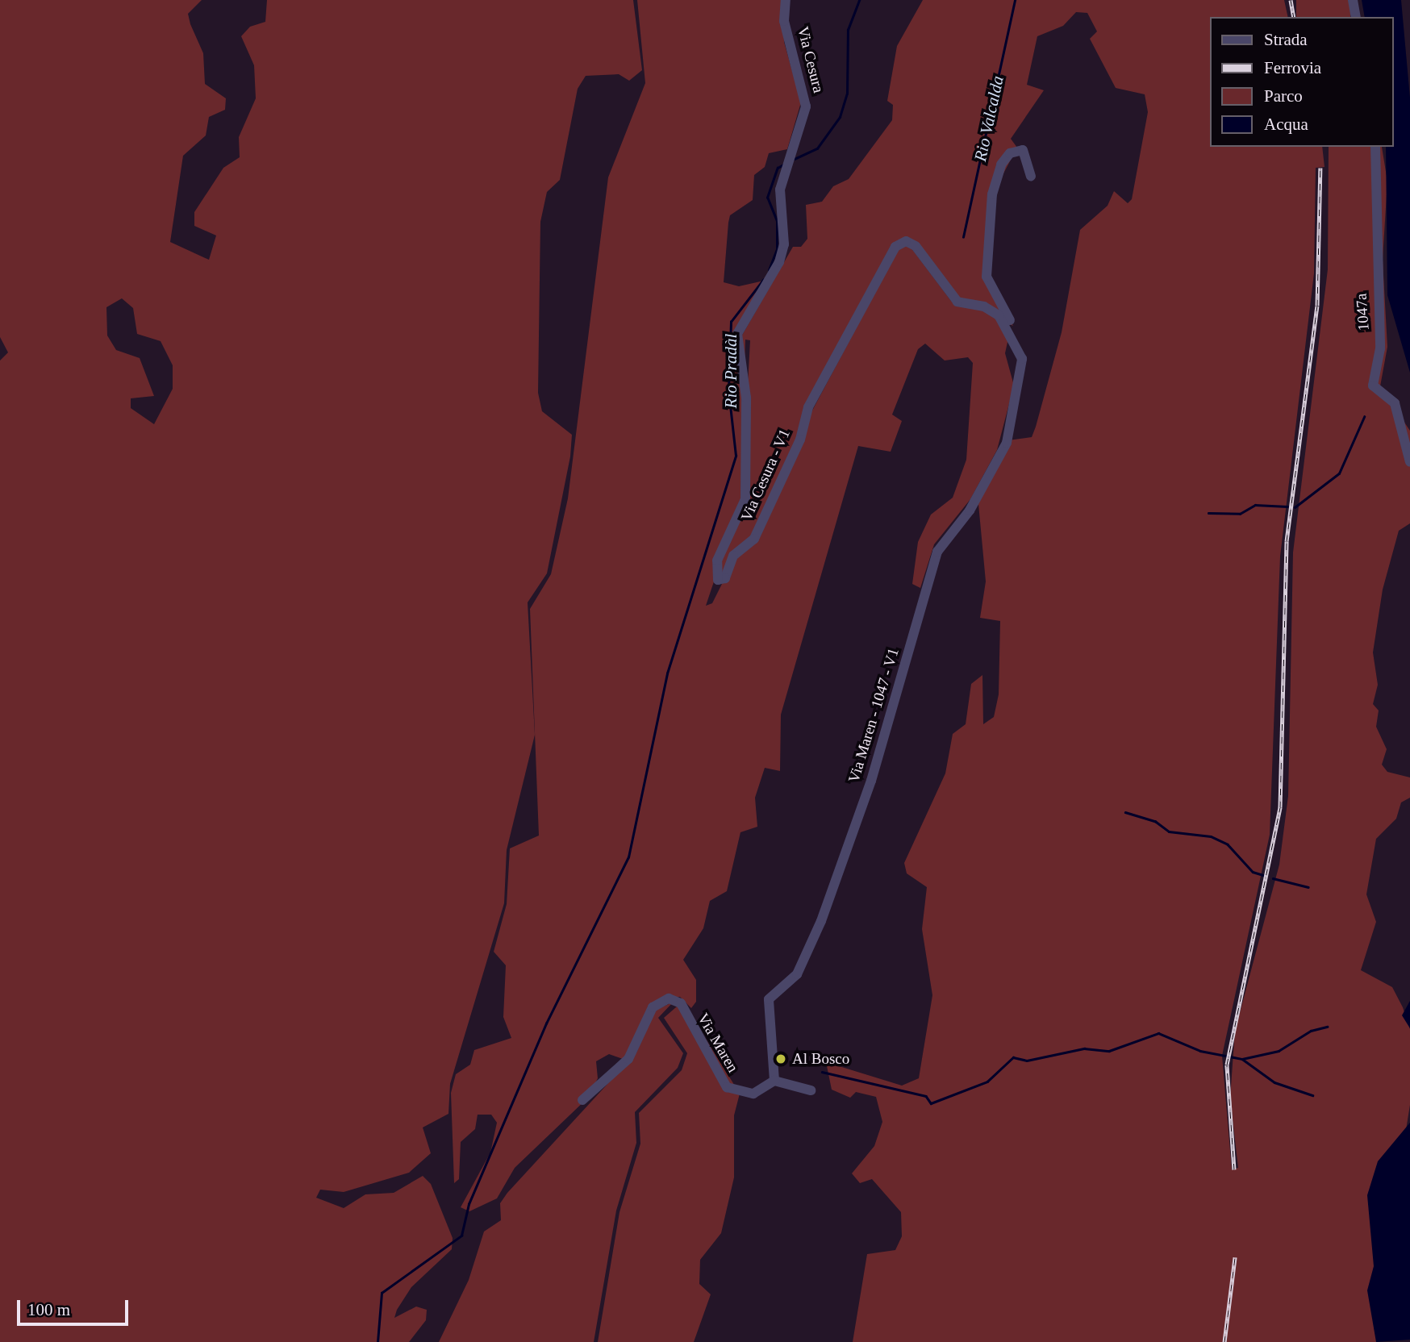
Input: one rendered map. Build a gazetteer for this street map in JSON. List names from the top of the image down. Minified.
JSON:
{"streets":{"street":["Via Cesura","1047a","Via Cesura - V1","Via Maren - 1047 - V1","Via Maren"]},"crossings":[["Via Cesura","Via Cesura - V1"],["Via Cesura - V1","Via Maren - 1047 - V1"],["Via Maren - 1047 - V1","Via Maren"]],"water":["Rio Valcalda","Rio Pradàl"],"places":["Al Bosco"],"legend":["Strada","Ferrovia","Parco","Acqua"],"scale_bar":"100 m"}
